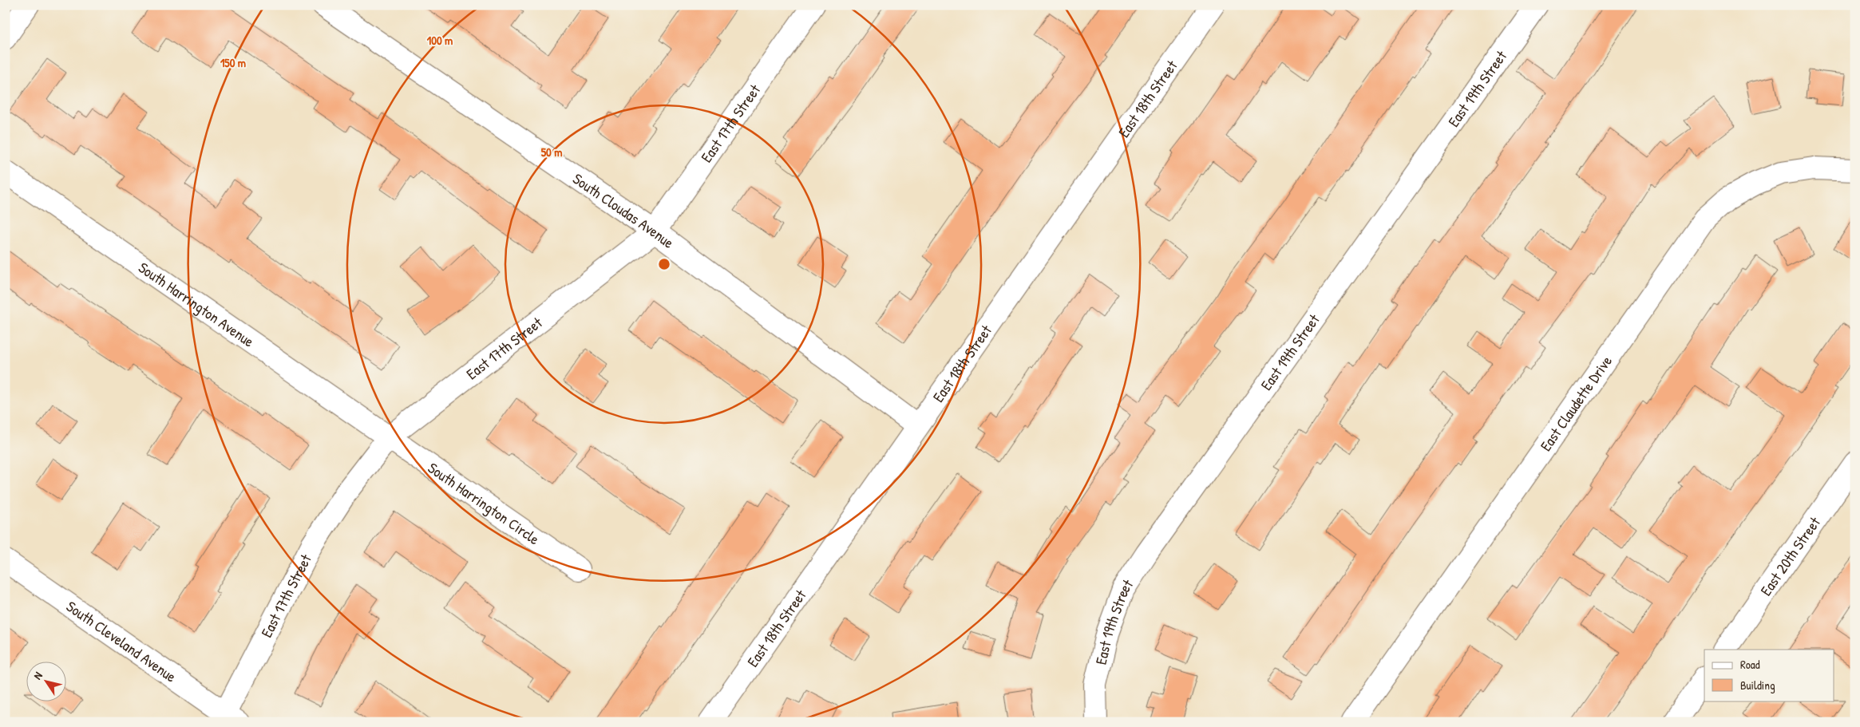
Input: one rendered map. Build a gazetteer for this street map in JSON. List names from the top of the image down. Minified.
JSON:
{"streets":{"street":["East 19th Street","East 18th Street","East 17th Street","South Cloudas Avenue","South Harrington Avenue","East Claudette Drive","South Harrington Circle","East 20th Street","South Cleveland Avenue"]},"crossings":[["East 18th Street","South Cloudas Avenue"],["East 17th Street","South Cloudas Avenue"],["East 17th Street","South Harrington Avenue"],["East 17th Street","South Harrington Circle"],["East 17th Street","South Cleveland Avenue"],["South Harrington Avenue","South Harrington Circle"]],"legend":["Road","Building"],"north":"top left","rings":["100 m","150 m","50 m"]}
